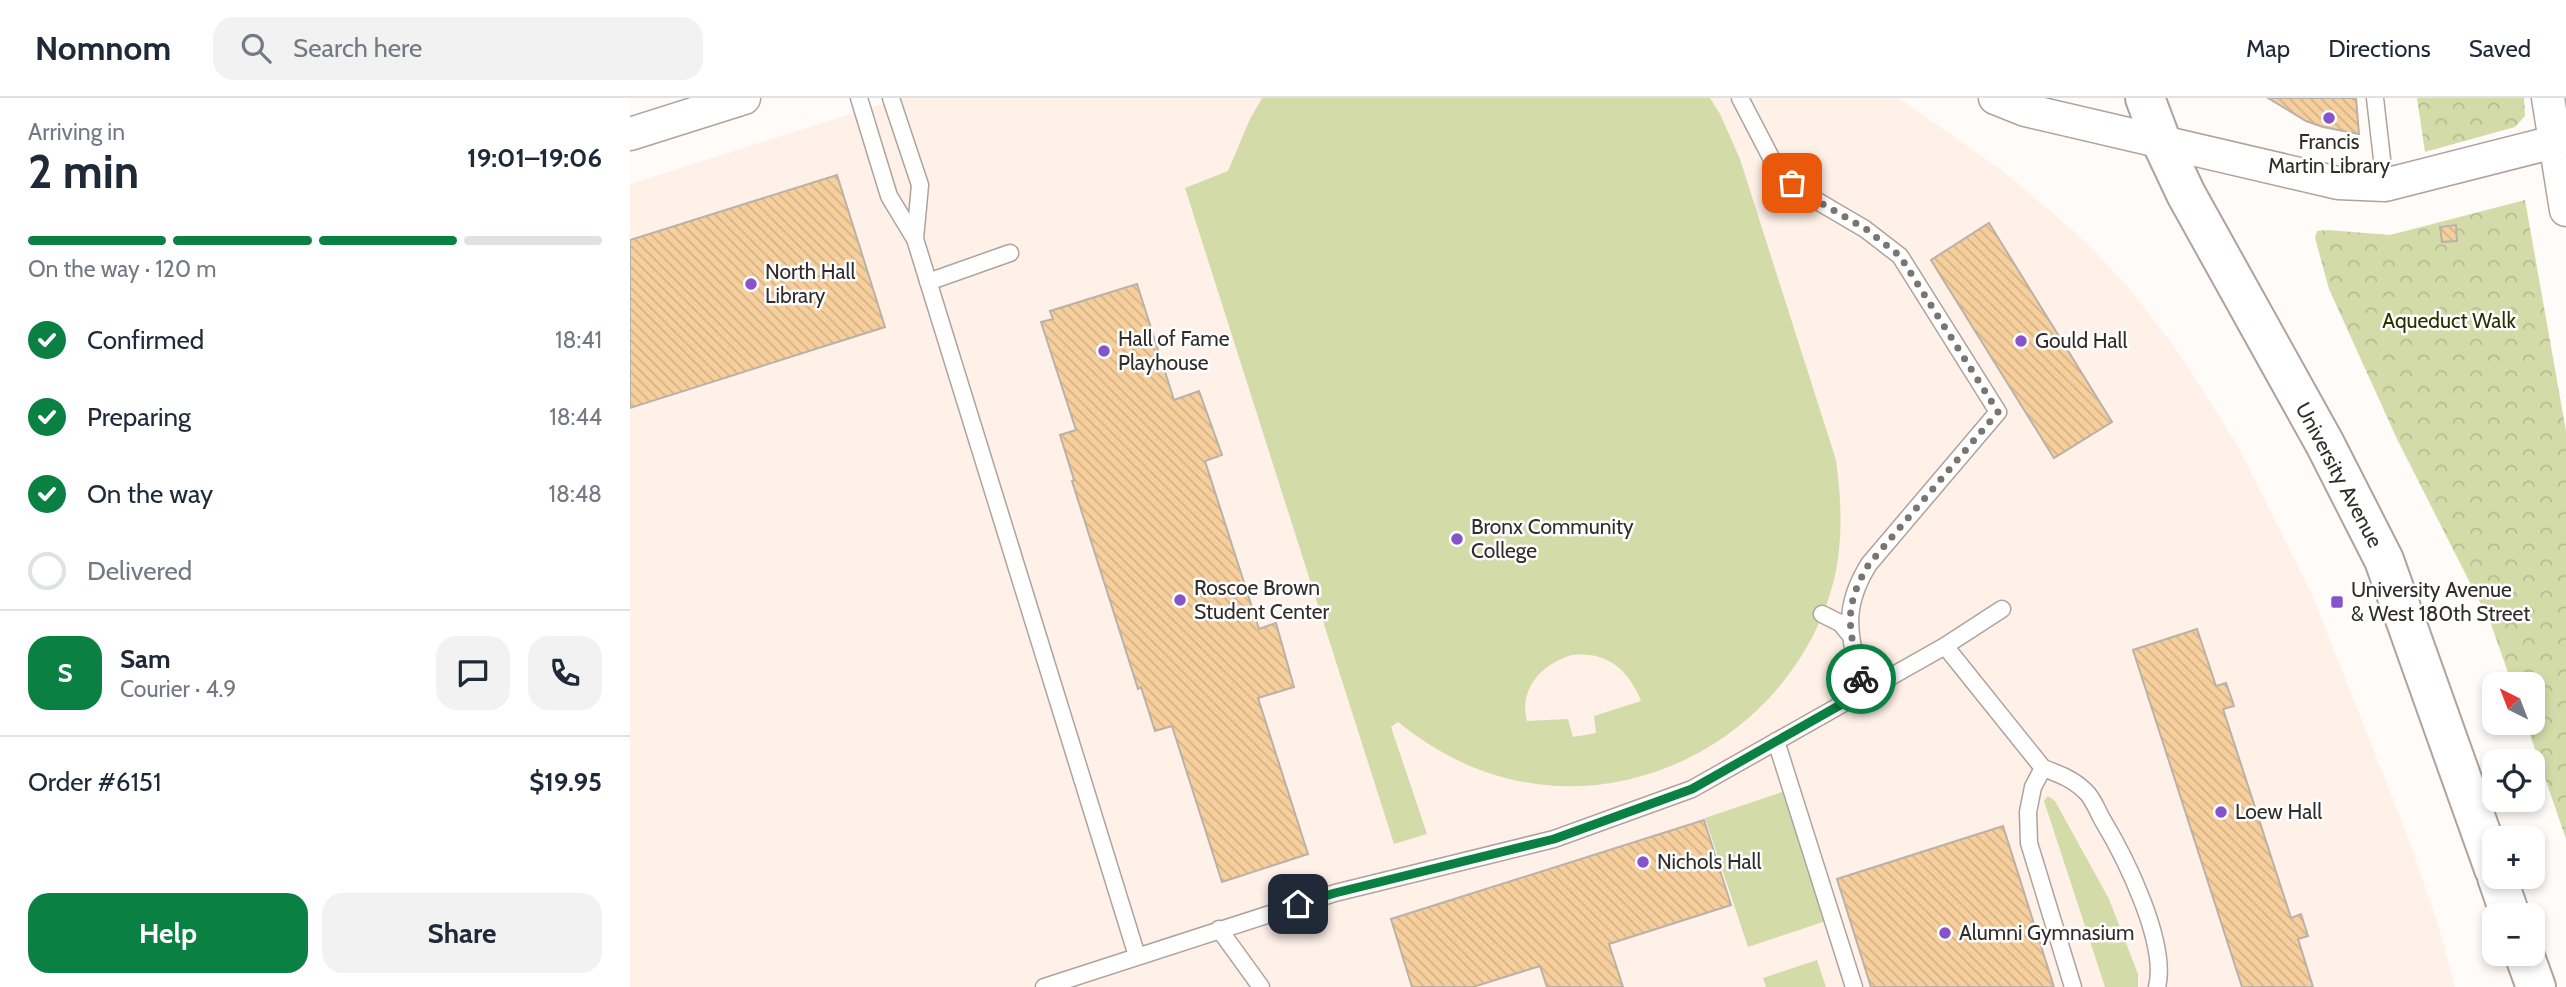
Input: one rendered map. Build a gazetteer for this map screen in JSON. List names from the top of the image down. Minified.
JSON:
{"streets":{"main road":["University Avenue"]},"parks":["Aqueduct Walk"],"places":{"other":["Francis Martin Library","North Hall Library","Gould Hall","Hall of Fame Playhouse","Bronx Community College","Roscoe Brown Student Center","Loew Hall","Nichols Hall","Alumni Gymnasium"],"transit":["University Avenue & West 180th Street"]},"north":"top left","page":{"header":"Nomnom","search":"Search here","nav":["Map","Directions","Saved"],"heading":["2 min","Arriving in","19:01–19:06"],"panel":["Sam","Courier · 4.9","Order #6151","$19.95"],"bar":"On the way · 120 m","list":[["Confirmed","18:41"],["Preparing","18:44"],["On the way","18:48"],"Delivered"],"round":"S","map_buttons":["+","−"],"buttons":["Help","Share"]}}
